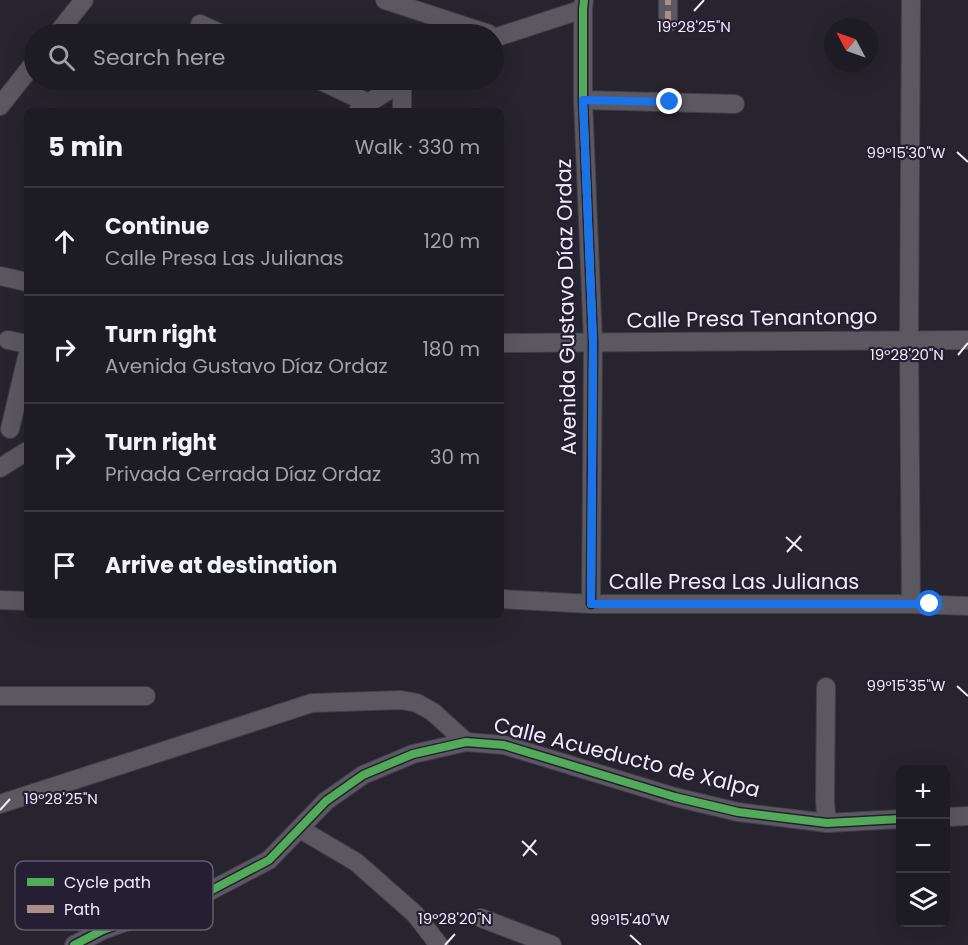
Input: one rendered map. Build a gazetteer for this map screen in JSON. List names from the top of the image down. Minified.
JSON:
{"streets":{"street":["Avenida Gustavo Díaz Ordaz","Calle Presa Tenantongo","Calle Presa Las Julianas","Calle Acueducto de Xalpa"]},"crossings":[["Avenida Gustavo Díaz Ordaz","Calle Presa Tenantongo"],["Avenida Gustavo Díaz Ordaz","Calle Presa Las Julianas"]],"legend":["Cycle path","Path"],"north":"top left","page":{"search":"Search here","heading":["5 min","Walk · 330 m"],"list":[["Continue","Calle Presa Las Julianas","120 m"],["Turn right","Avenida Gustavo Díaz Ordaz","180 m"],["Turn right","Privada Cerrada Díaz Ordaz","30 m"],"Arrive at destination"],"map_buttons":["+","−"]},"coordinates":["19°28'25\"N","99°15'30\"W","19°28'20\"N","99°15'35\"W","99°15'40\"W"]}
